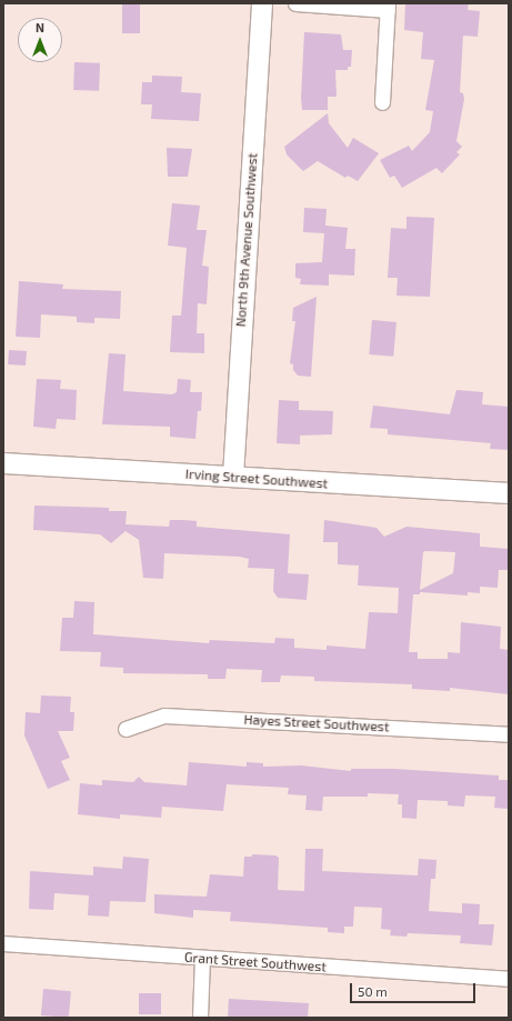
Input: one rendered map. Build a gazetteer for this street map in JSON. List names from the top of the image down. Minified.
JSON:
{"streets":{"street":["North 9th Avenue Southwest","Irving Street Southwest","Hayes Street Southwest","Grant Street Southwest"]},"crossings":[["North 9th Avenue Southwest","Irving Street Southwest"]],"scale_bar":"50 m","north":"top"}
